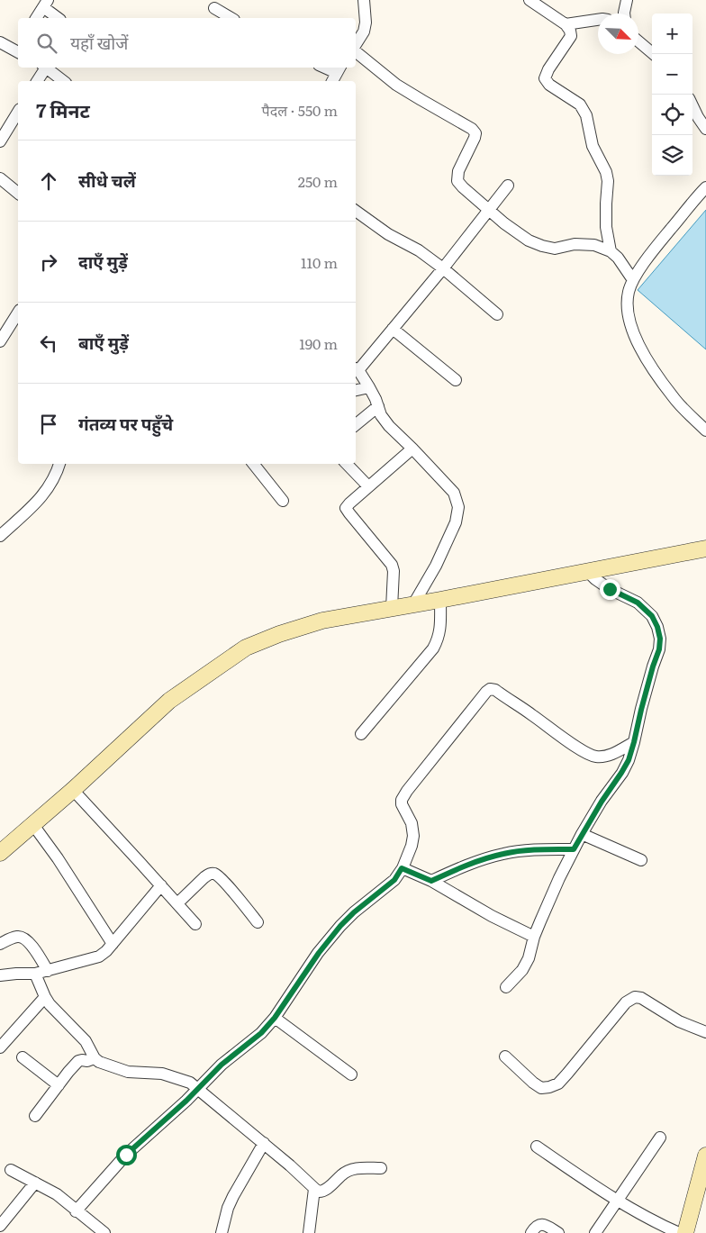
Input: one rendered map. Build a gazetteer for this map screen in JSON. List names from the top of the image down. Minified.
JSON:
{"north":"bottom right","page":{"map_buttons":["+","−"],"search":"यहाँ खोजें","heading":["7 मिनट","पैदल · 550 m"],"list":[["सीधे चलें","250 m"],["दाएँ मुड़ें","110 m"],["बाएँ मुड़ें","190 m"],"गंतव्य पर पहुँचे"]}}
